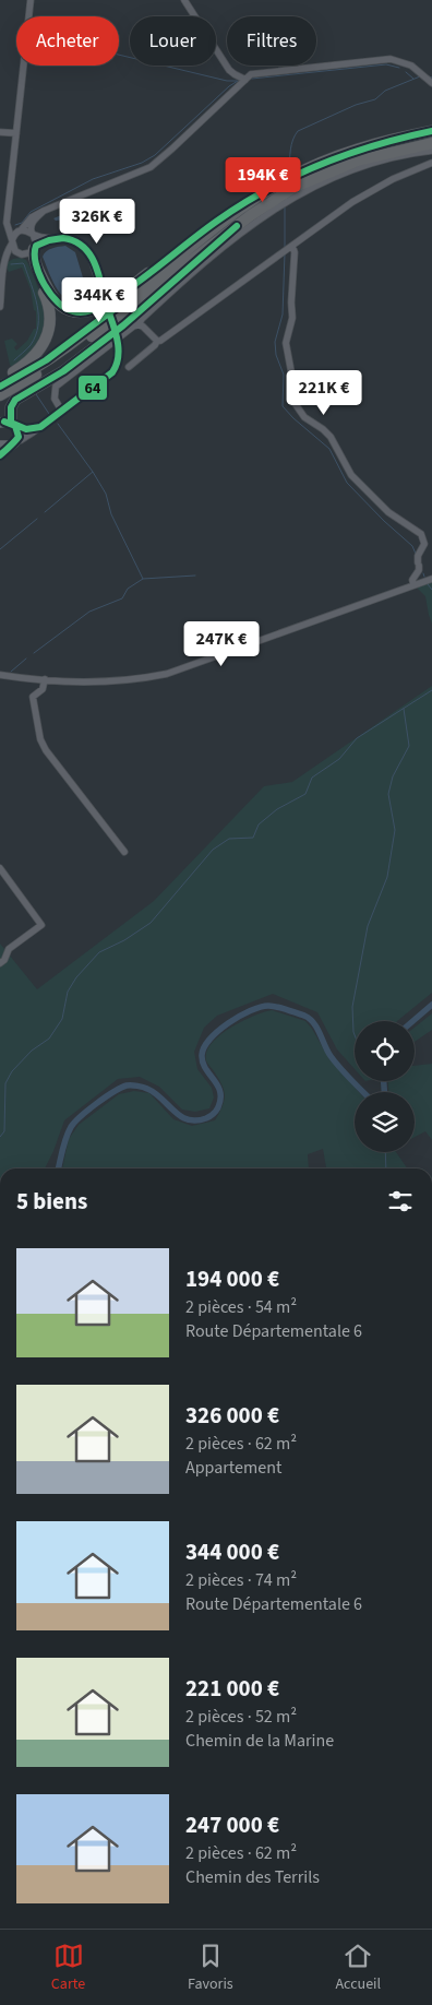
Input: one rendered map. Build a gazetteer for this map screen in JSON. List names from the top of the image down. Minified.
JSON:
{"lines":["transit line 64"],"page":{"chip":["Acheter","Louer","Filtres"],"price":["194K €","326K €","344K €","221K €","247K €"],"heading":"5 biens","list":[{"name":"194 000 €","note":"2 pièces · 54 m² · Route Départementale 6"},{"name":"326 000 €","note":"2 pièces · 62 m² · Appartement"},{"name":"344 000 €","note":"2 pièces · 74 m² · Route Départementale 6"},{"name":"221 000 €","note":"2 pièces · 52 m² · Chemin de la Marine"},{"name":"247 000 €","note":"2 pièces · 62 m² · Chemin des Terrils"}],"tabs":["Carte","Favoris","Accueil"]}}
